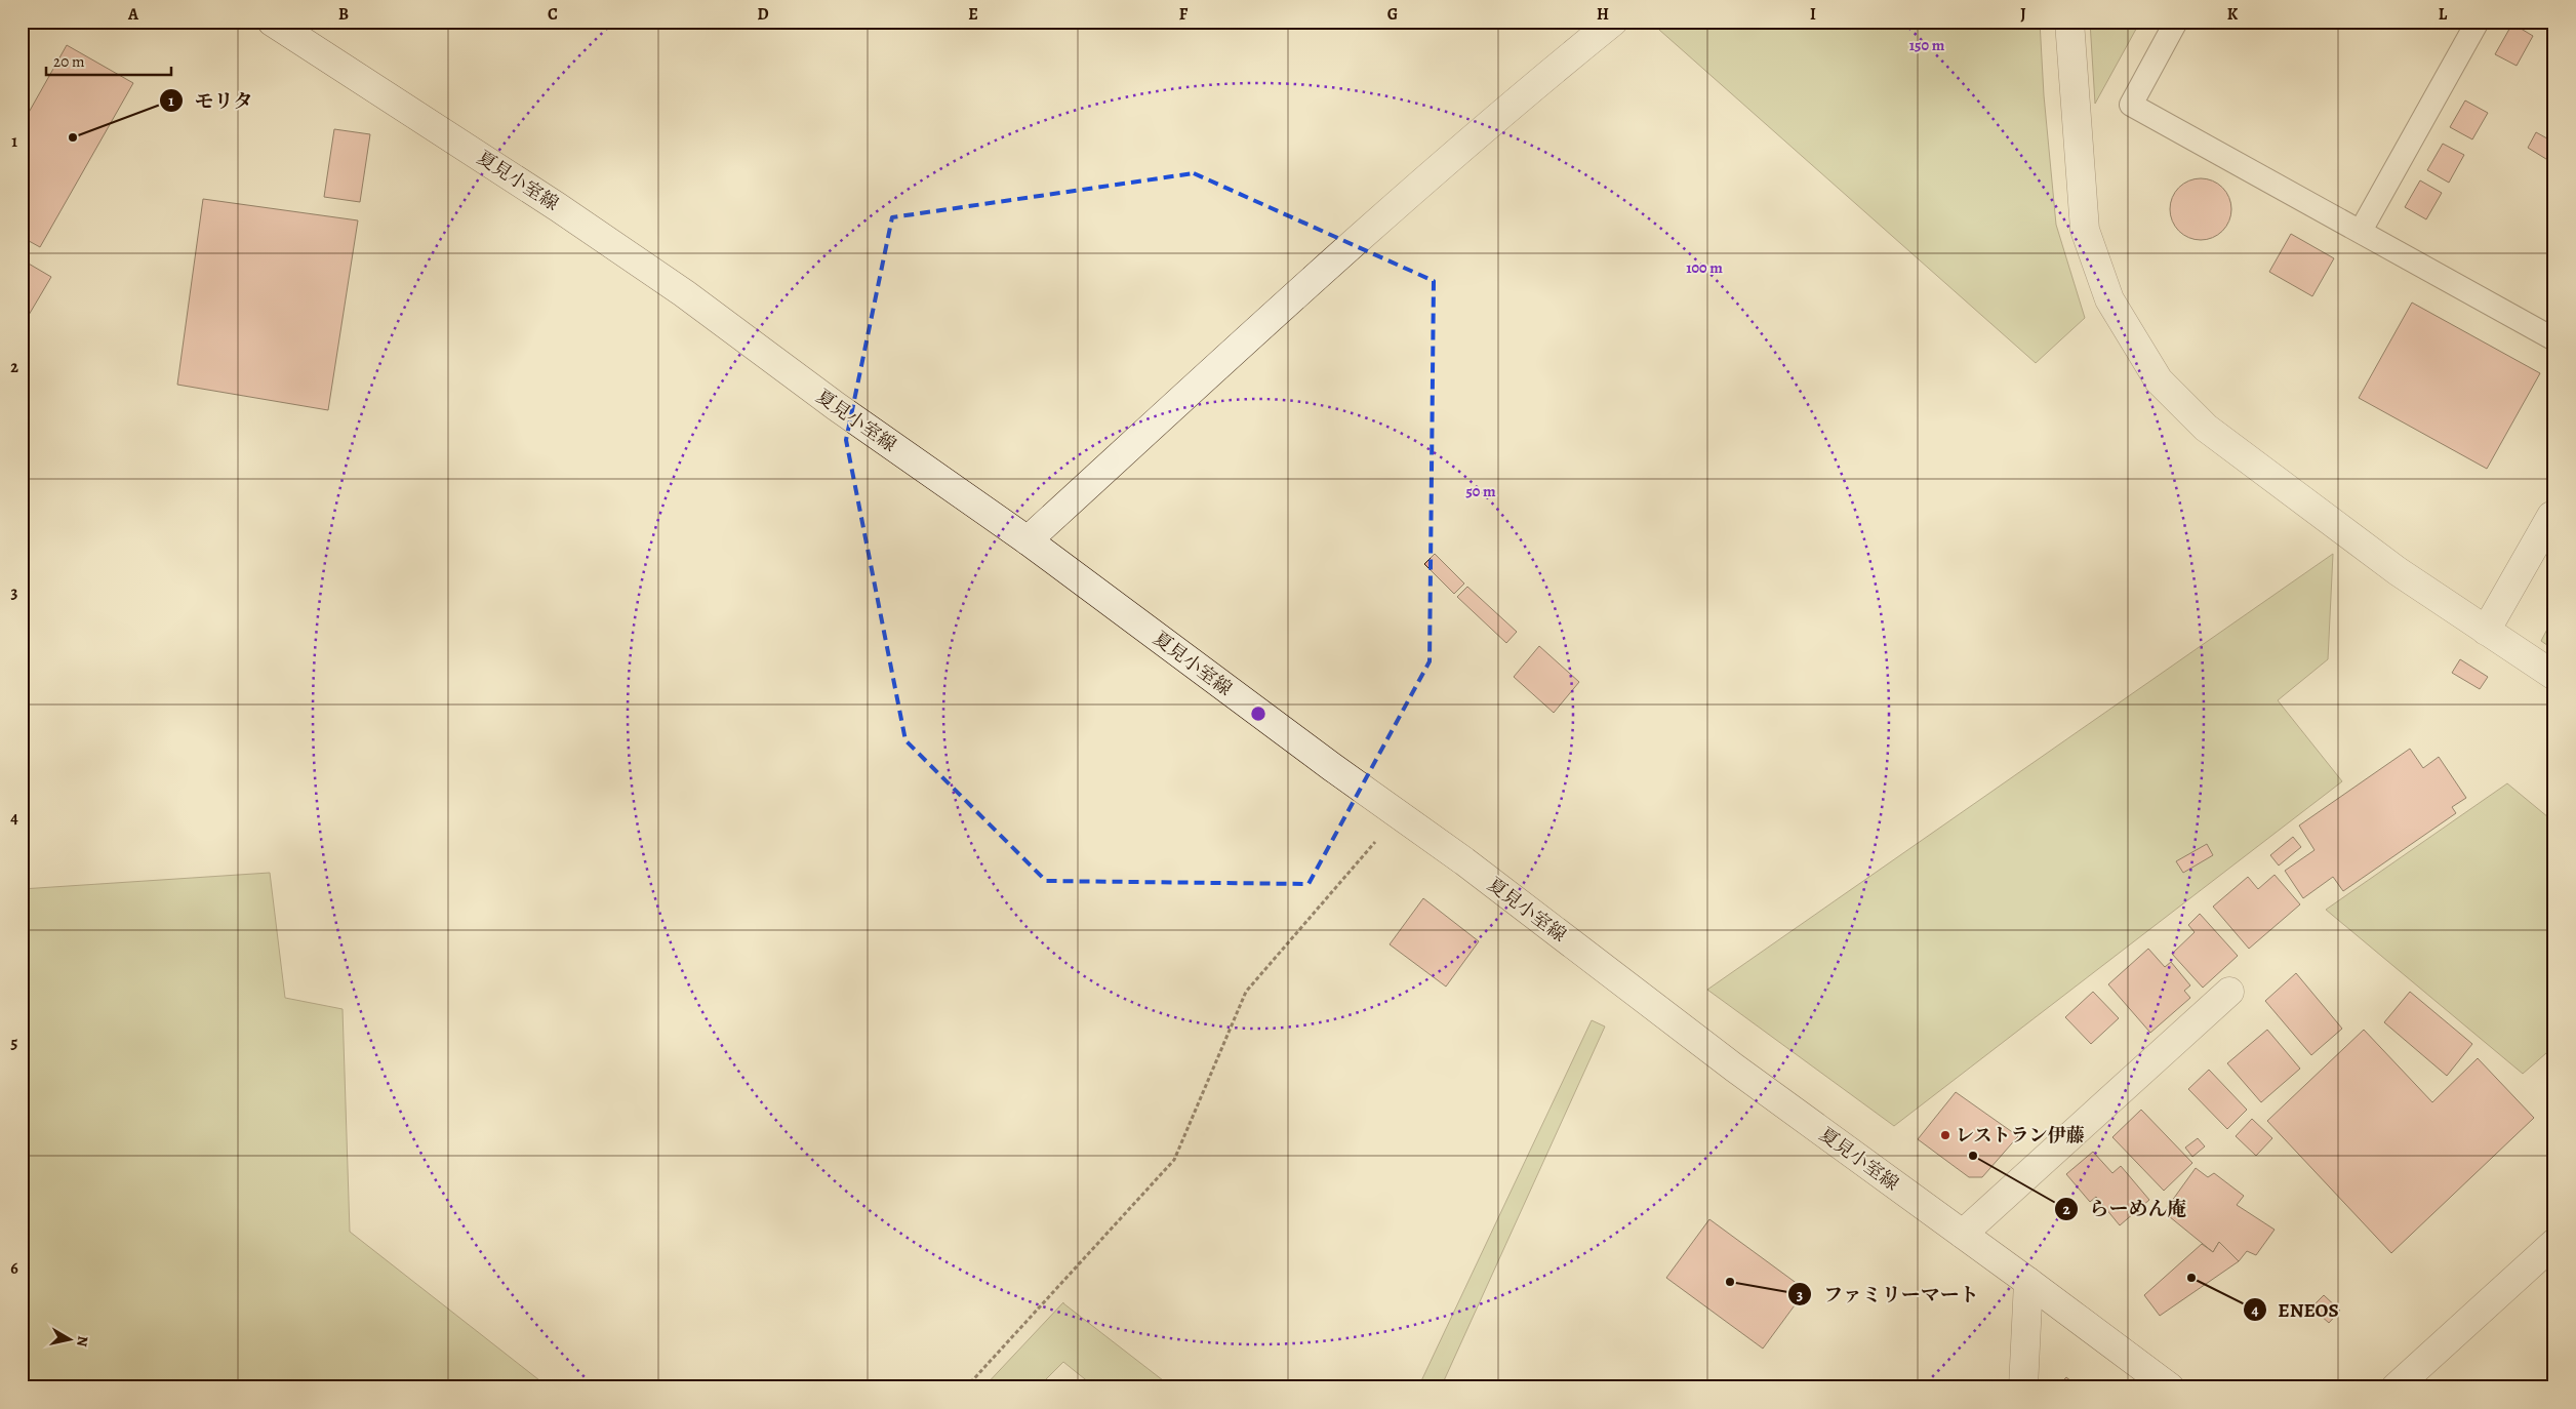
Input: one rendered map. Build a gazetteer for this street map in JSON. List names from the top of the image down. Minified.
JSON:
{"streets":{"street":["夏見小室線"]},"places":["モリタ","レストラン伊藤","らーめん庵","ENEOS","ファミリーマート"],"scale_bar":"20 m","north":"right","grid":{"columns":["A","B","C","D","E","F","G","H","I","J","K","L"],"rows":["1","2","3","4","5","6"]},"rings":["150 m","100 m","50 m"]}
